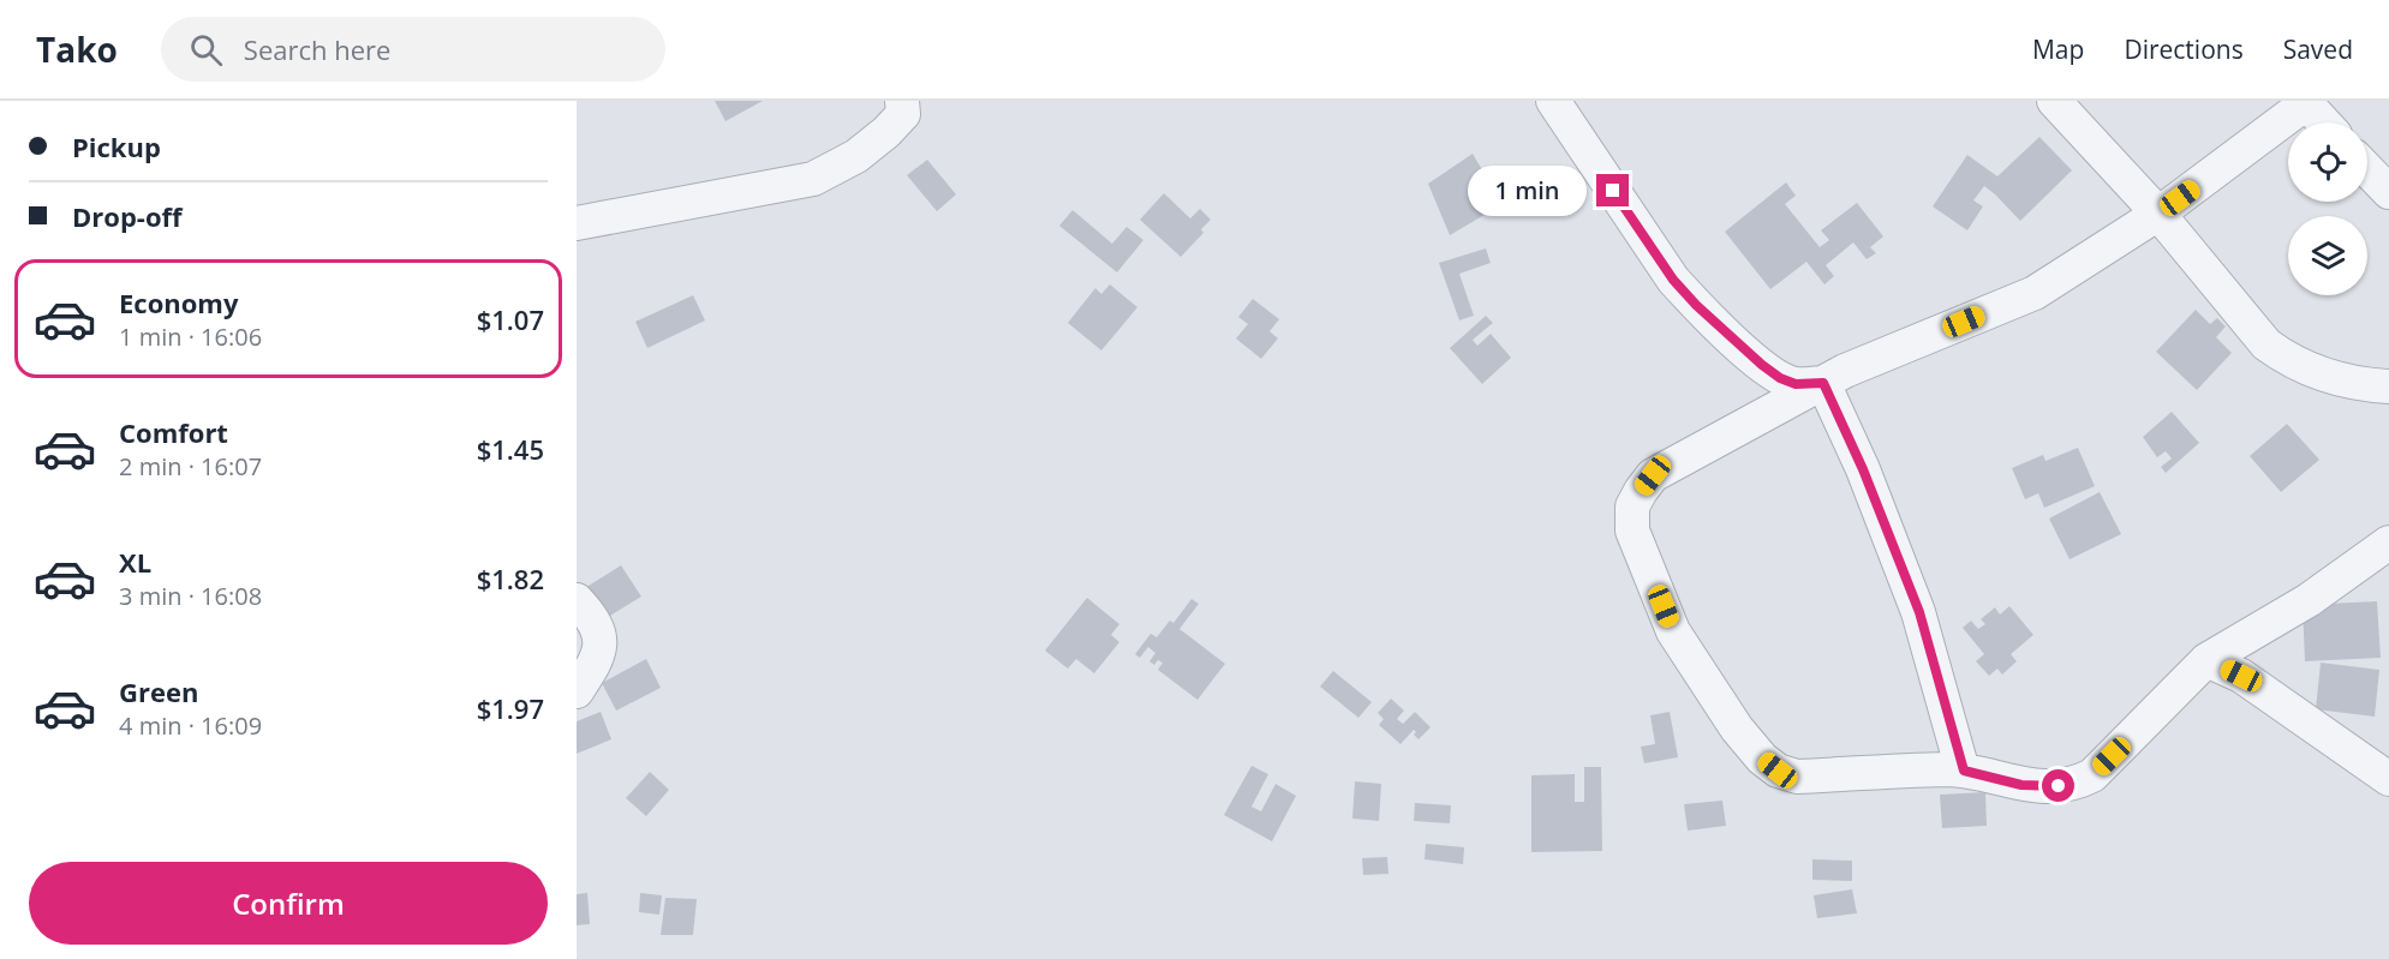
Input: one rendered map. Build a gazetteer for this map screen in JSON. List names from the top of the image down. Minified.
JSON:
{"page":{"header":"Tako","search":"Search here","nav":["Map","Directions","Saved"],"banner":["Pickup","Drop-off"],"bubble":"1 min","list":[{"name":"Economy","note":"1 min · 16:06","value":"$1.07"},{"name":"Comfort","note":"2 min · 16:07","value":"$1.45"},{"name":"XL","note":"3 min · 16:08","value":"$1.82"},{"name":"Green","note":"4 min · 16:09","value":"$1.97"}],"buttons":"Confirm"}}
